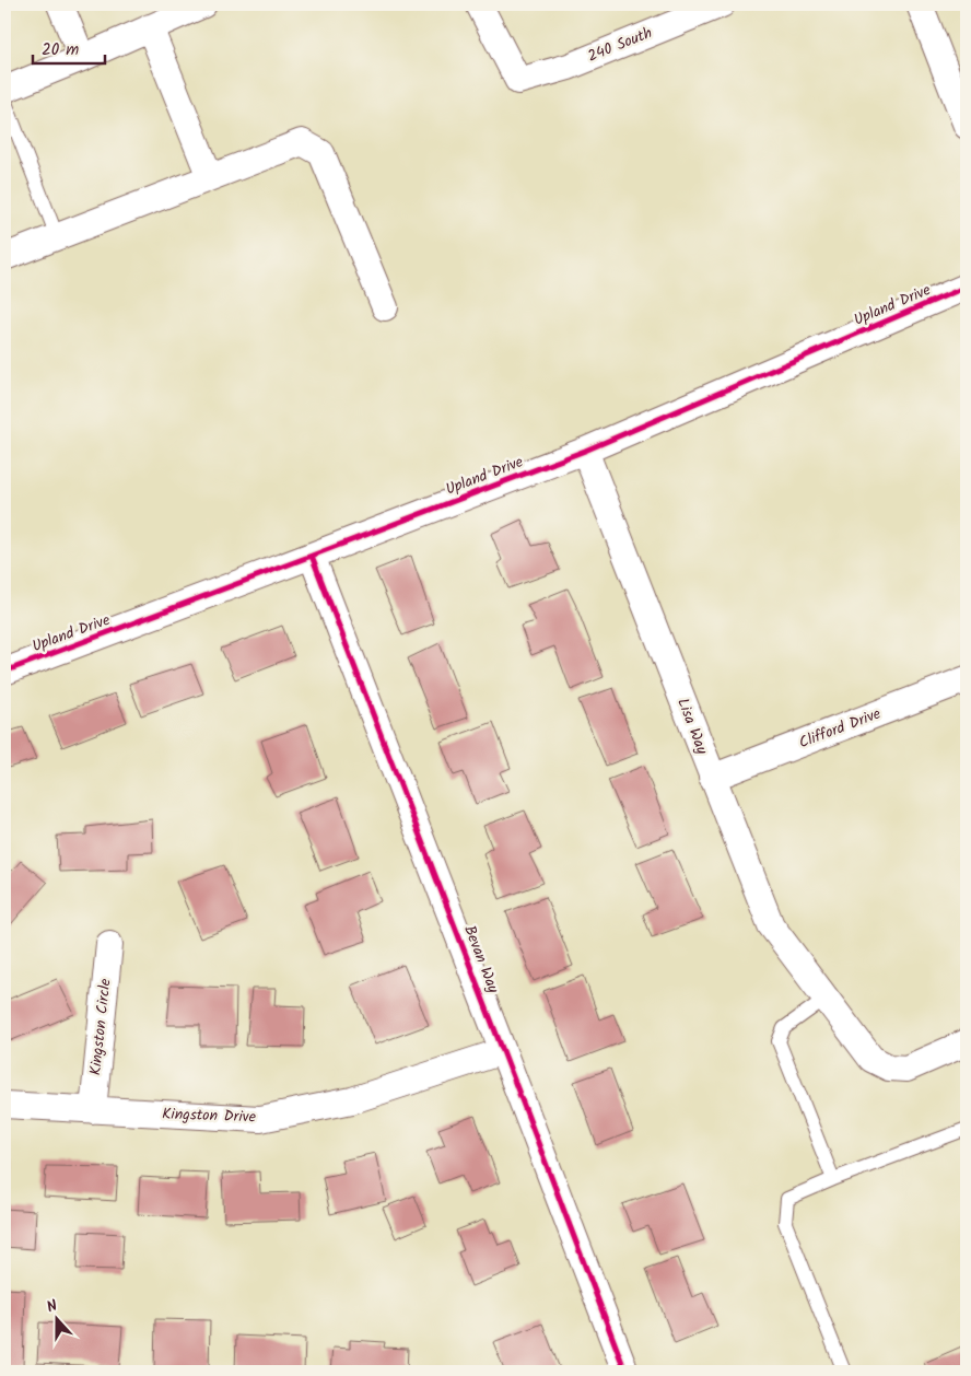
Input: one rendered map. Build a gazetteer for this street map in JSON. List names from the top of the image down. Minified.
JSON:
{"streets":{"street":["240 South","Upland Drive","Lisa Way","Clifford Drive","Bevan Way","Kingston Circle","Kingston Drive"]},"crossings":[["Upland Drive","Lisa Way"],["Upland Drive","Bevan Way"],["Lisa Way","Clifford Drive"],["Bevan Way","Kingston Drive"],["Kingston Circle","Kingston Drive"]],"scale_bar":"20 m","north":"top"}
